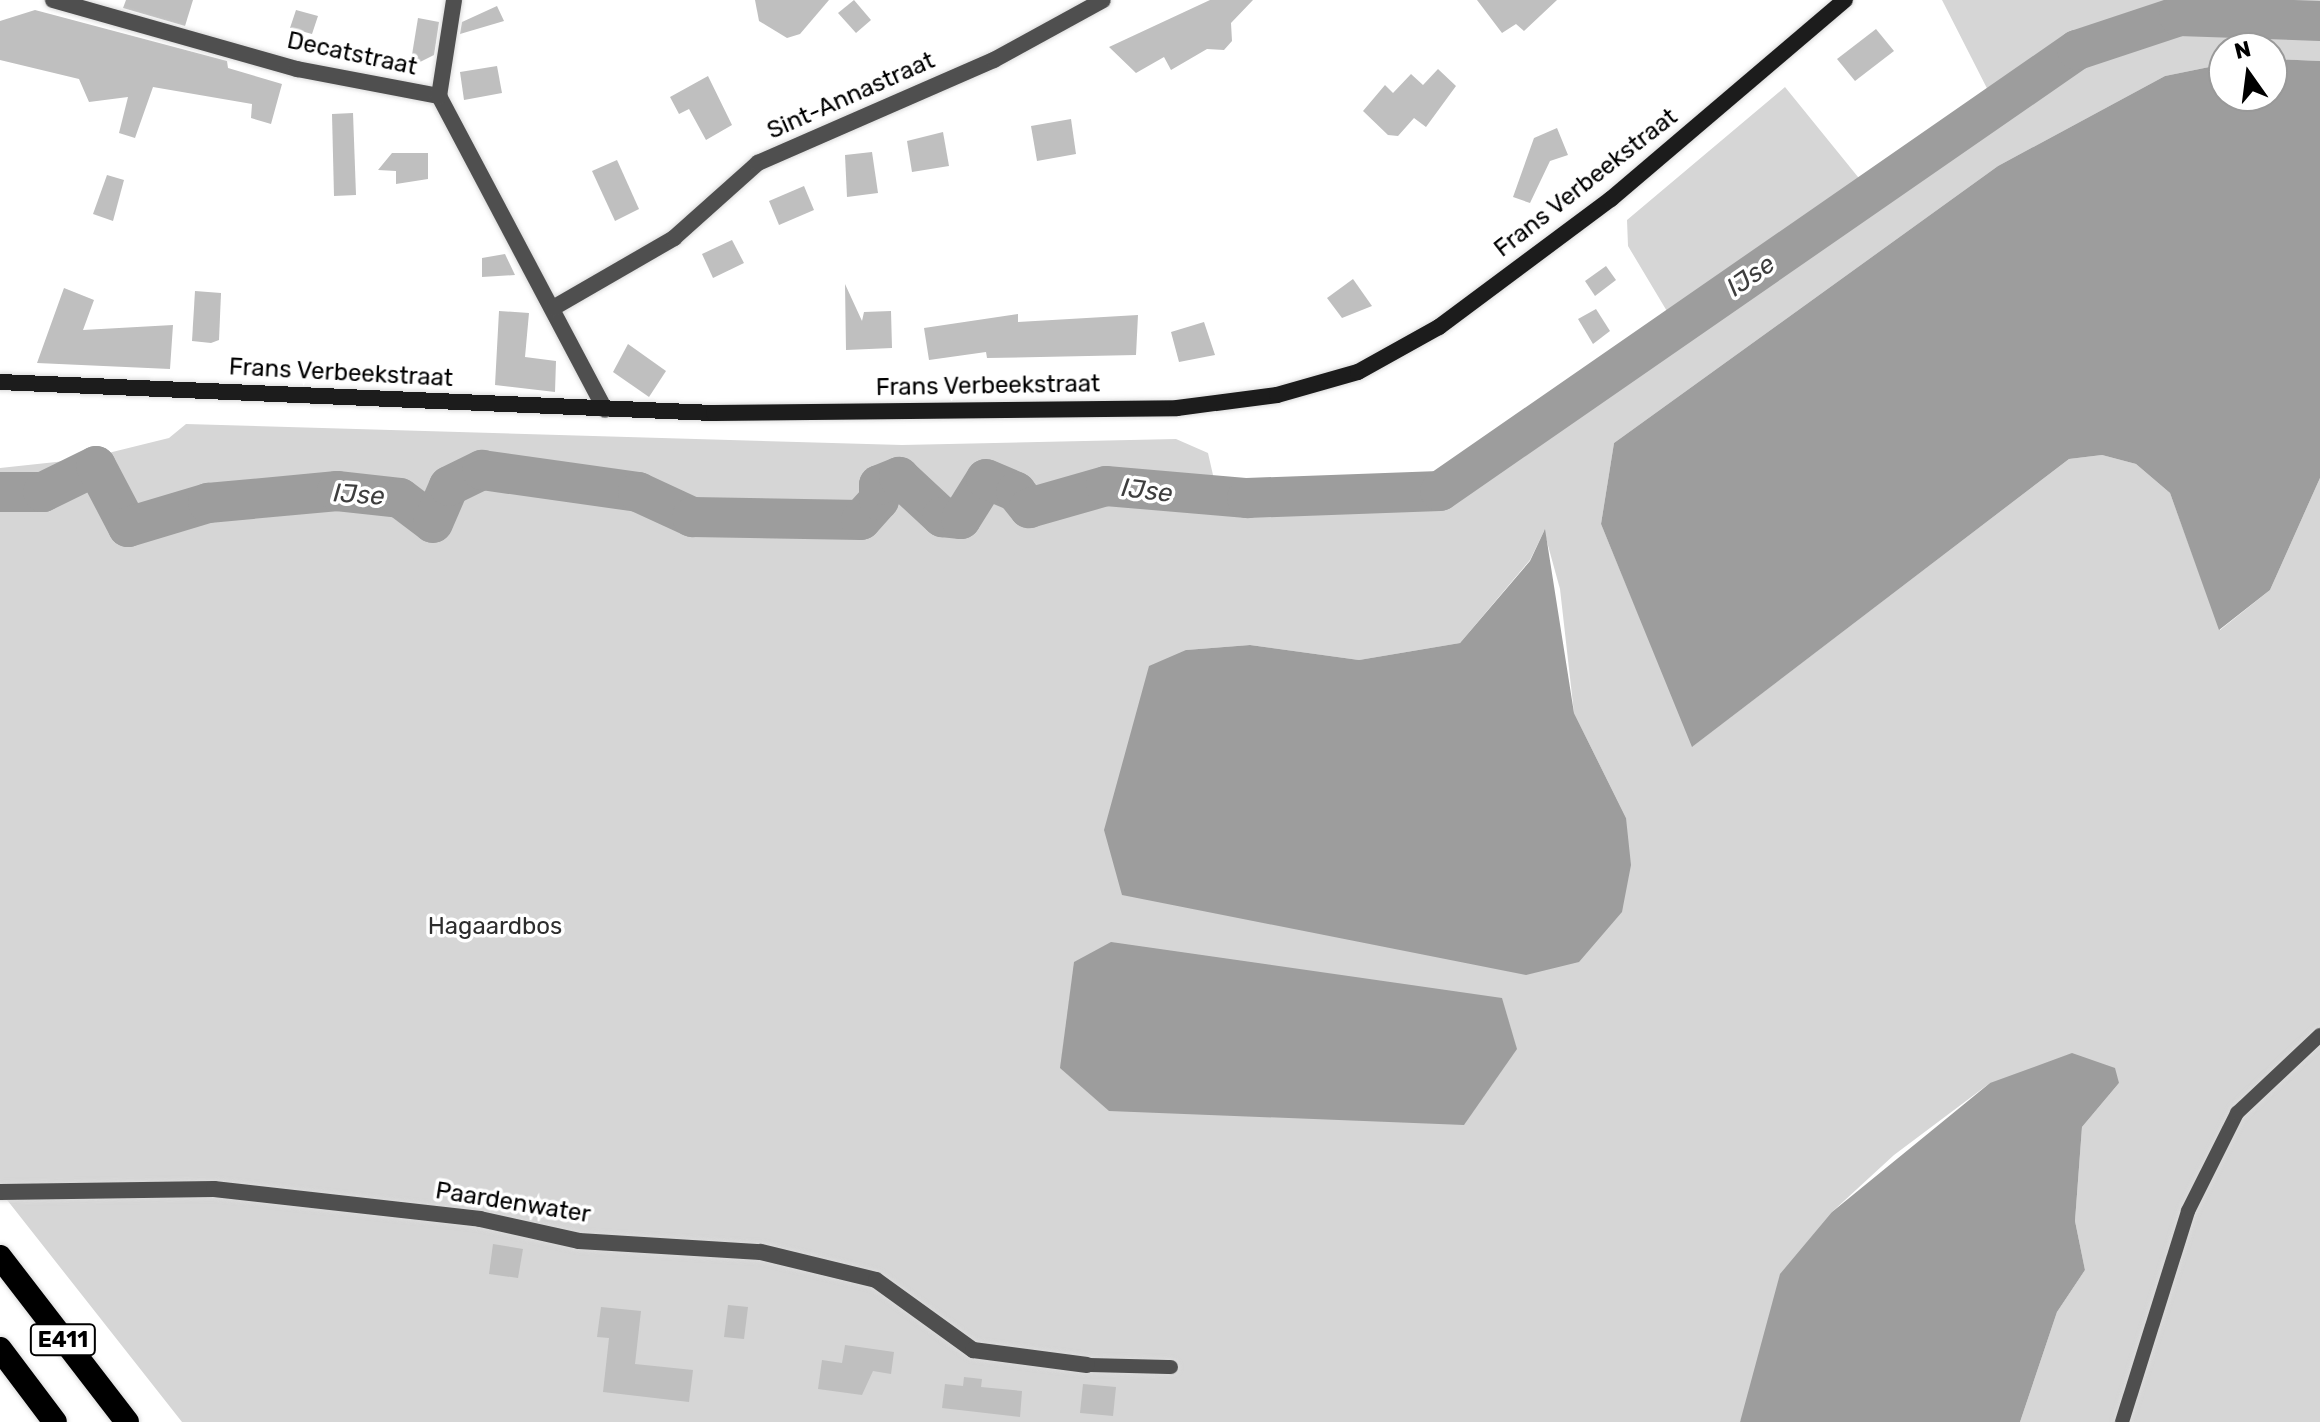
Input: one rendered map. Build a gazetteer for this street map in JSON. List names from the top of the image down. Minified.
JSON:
{"streets":{"highway":["E411"],"main road":["Frans Verbeekstraat"],"street":["Decatstraat","Sint-Annastraat","Paardenwater"]},"crossings":[["Decatstraat","Sint-Annastraat"],["Decatstraat","Frans Verbeekstraat"]],"water":["IJse"],"parks":["Hagaardbos"],"north":"top"}
